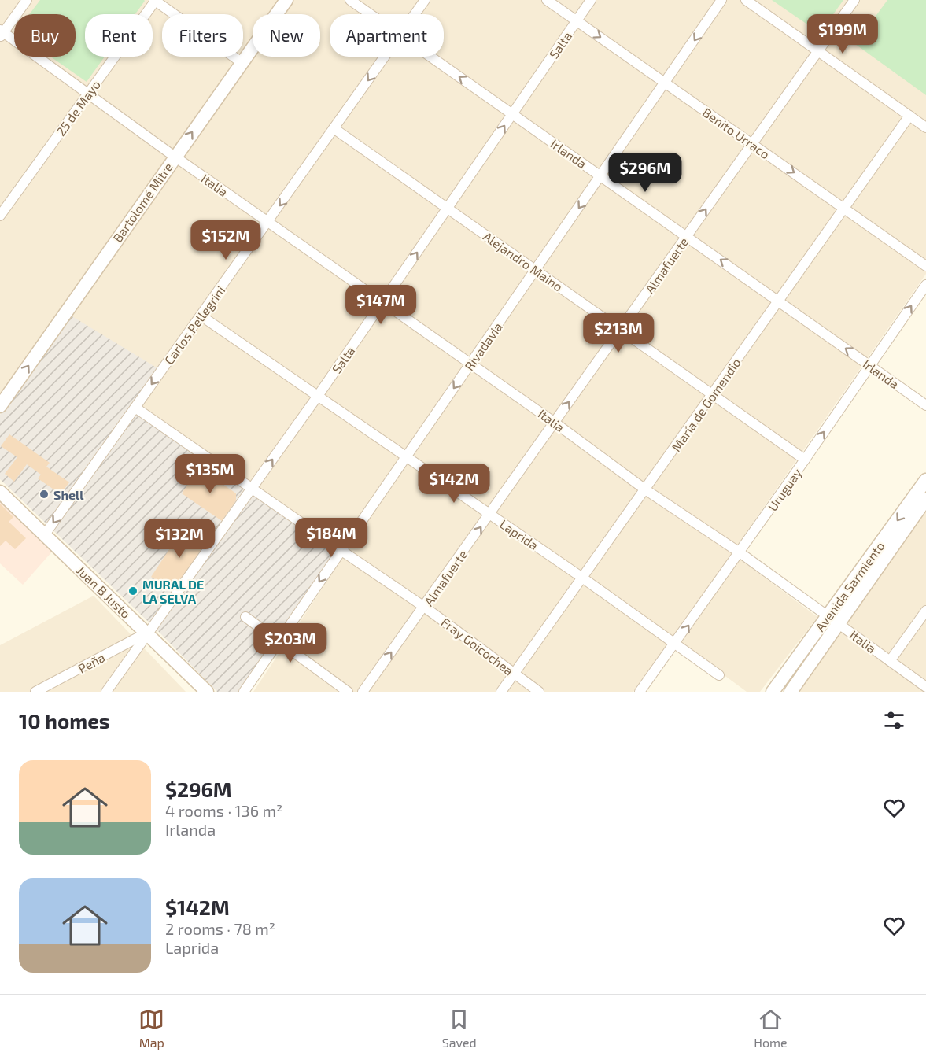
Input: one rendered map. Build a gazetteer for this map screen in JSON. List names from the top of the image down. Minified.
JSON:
{"streets":{"main road":["Bartolomé Mitre","Avenida Sarmiento","Juan B Justo"],"street":["Salta","25 de Mayo","Benito Urraco","Irlanda","Italia","Alejandro Maino","Almafuerte","Carlos Pellegrini","Rivadavia","María de Gomendio","Uruguay","Laprida","Fray Goicochea","Peña"]},"crossings":[["Salta","Benito Urraco"],["Salta","Irlanda"],["Salta","Italia"],["Salta","Alejandro Maino"],["Salta","Laprida"],["Salta","Juan B Justo"],["Salta","Fray Goicochea"],["Salta","Peña"],["25 de Mayo","Italia"],["Benito Urraco","Almafuerte"],["Benito Urraco","Rivadavia"],["Benito Urraco","María de Gomendio"],["Irlanda","Almafuerte"],["Irlanda","Rivadavia"],["Irlanda","María de Gomendio"],["Irlanda","Uruguay"],["Italia","Bartolomé Mitre"],["Italia","Almafuerte"],["Italia","Carlos Pellegrini"],["Italia","Rivadavia"],["Italia","María de Gomendio"],["Italia","Uruguay"],["Italia","Avenida Sarmiento"],["Alejandro Maino","Almafuerte"],["Alejandro Maino","Carlos Pellegrini"],["Alejandro Maino","Rivadavia"],["Alejandro Maino","María de Gomendio"],["Alejandro Maino","Uruguay"],["Almafuerte","Laprida"],["Almafuerte","Fray Goicochea"],["Carlos Pellegrini","Laprida"],["Carlos Pellegrini","Juan B Justo"],["Carlos Pellegrini","Fray Goicochea"],["Rivadavia","Laprida"],["Rivadavia","Fray Goicochea"],["María de Gomendio","Laprida"],["María de Gomendio","Fray Goicochea"],["Uruguay","Laprida"],["Juan B Justo","Peña"]],"one_way":["Salta","Benito Urraco","Irlanda","Bartolomé Mitre","Almafuerte","Carlos Pellegrini","Rivadavia","Uruguay"],"places":["Shell","MURAL DE LA SELVA"],"page":{"price":["$199M","$296M","$152M","$147M","$213M","$135M","$142M","$184M","$132M","$203M"],"chip":["Buy","Rent","Filters","New","Apartment"],"heading":"10 homes","list":[{"name":"$296M","note":"4 rooms · 136 m² · Irlanda"},{"name":"$142M","note":"2 rooms · 78 m² · Laprida"}],"tabs":["Map","Saved","Home"]}}
